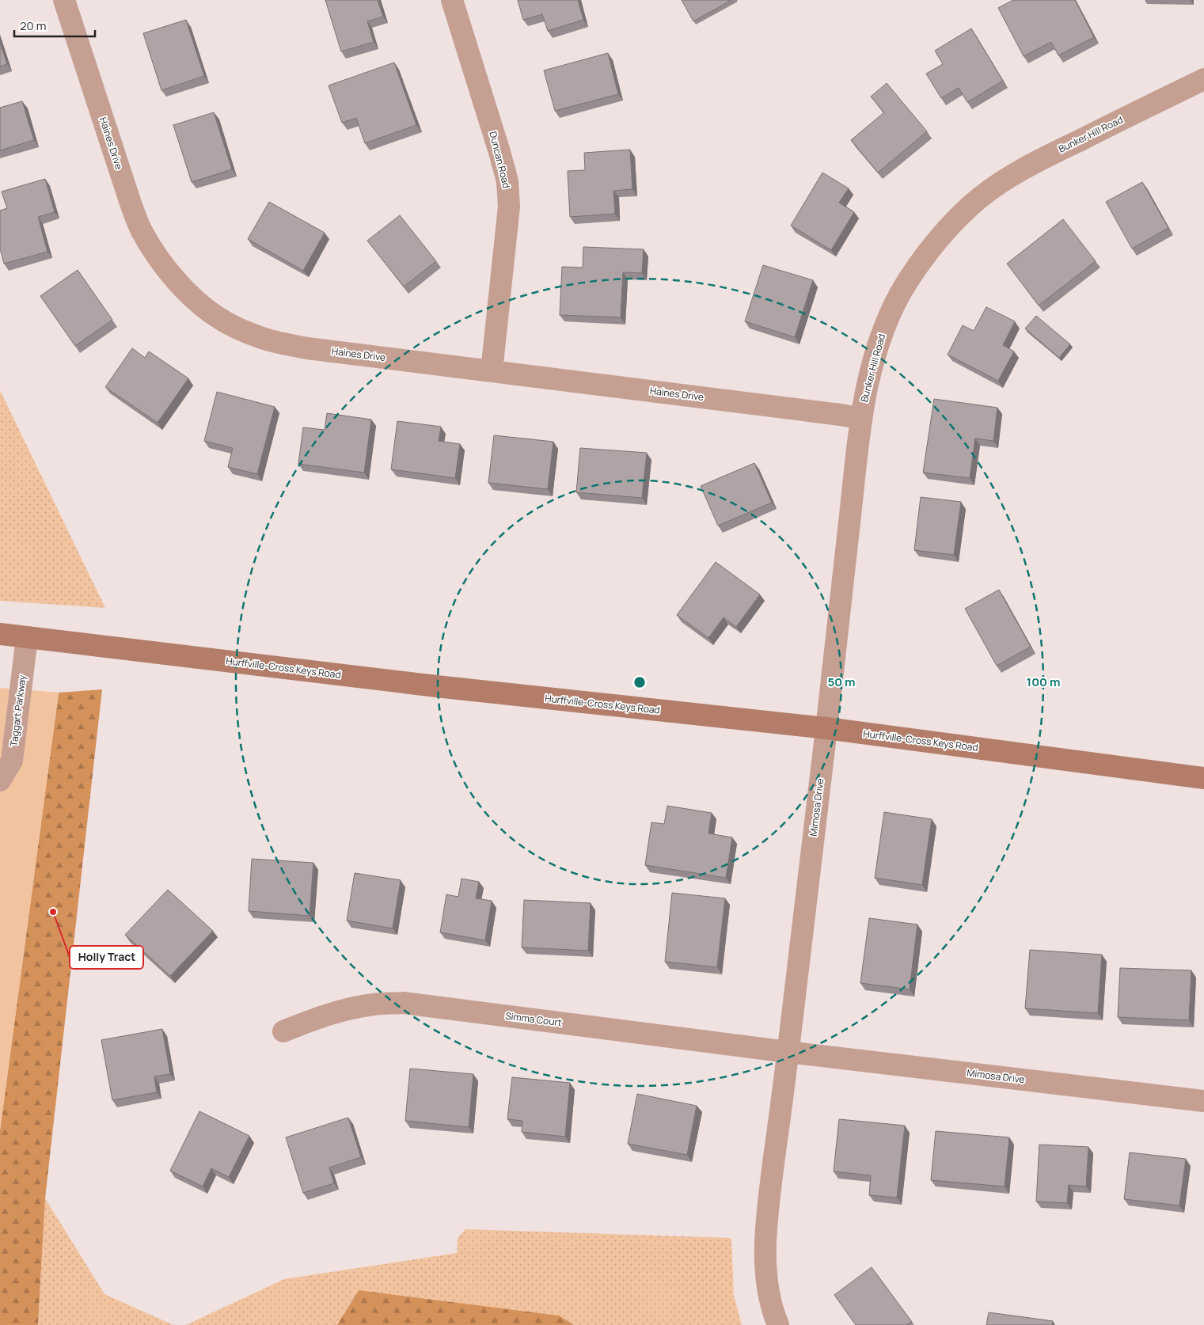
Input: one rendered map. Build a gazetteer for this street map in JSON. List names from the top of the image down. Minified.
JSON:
{"streets":{"main road":["Hurffville-Cross Keys Road"],"street":["Bunker Hill Road","Haines Drive","Duncan Road","Taggart Parkway","Mimosa Drive","Simma Court"]},"crossings":[["Bunker Hill Road","Haines Drive"],["Bunker Hill Road","Hurffville-Cross Keys Road"],["Bunker Hill Road","Mimosa Drive"],["Haines Drive","Duncan Road"],["Hurffville-Cross Keys Road","Taggart Parkway"],["Hurffville-Cross Keys Road","Mimosa Drive"],["Mimosa Drive","Simma Court"]],"places":["Holly Tract"],"scale_bar":"20 m","rings":["50 m","100 m"]}
